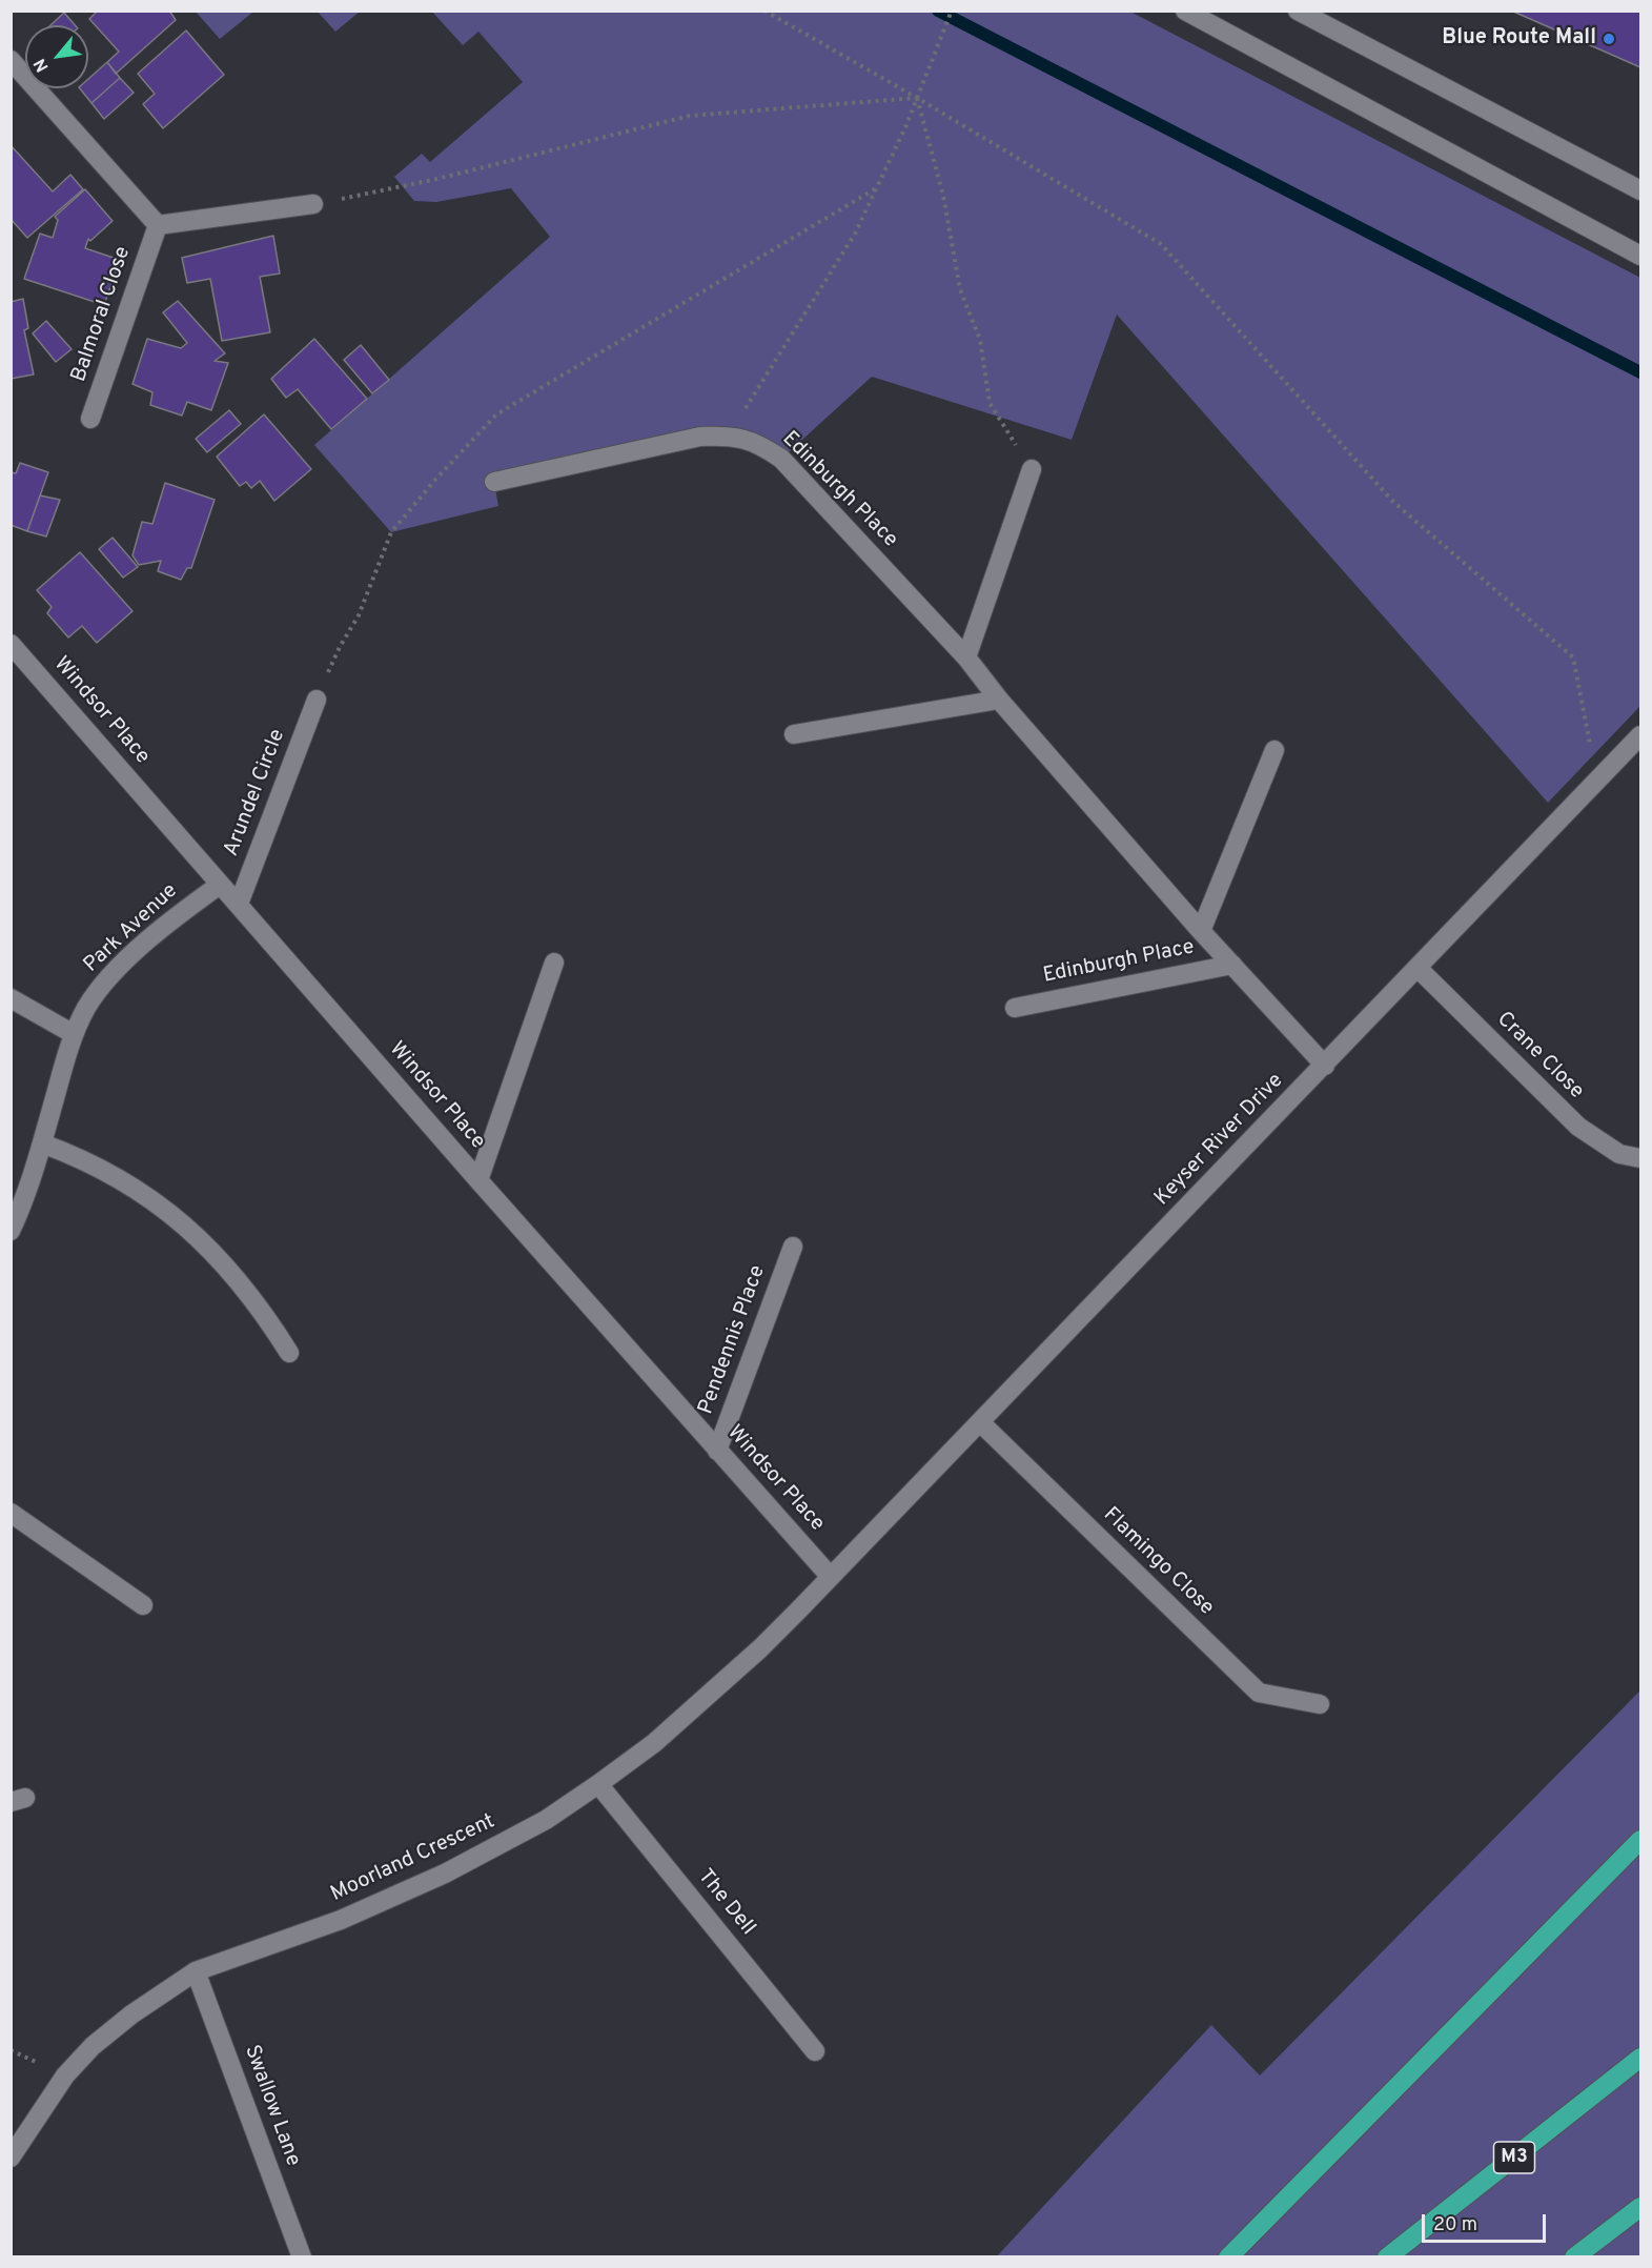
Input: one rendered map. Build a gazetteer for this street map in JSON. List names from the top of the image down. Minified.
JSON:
{"streets":{"highway":["M3"],"street":["Balmoral Close","Edinburgh Place","Windsor Place","Arundel Circle","Park Avenue","Crane Close","Keyser River Drive","Pendennis Place","Flamingo Close","Moorland Crescent","The Dell","Swallow Lane"]},"crossings":[["Edinburgh Place","Keyser River Drive"],["Windsor Place","Arundel Circle"],["Windsor Place","Park Avenue"],["Windsor Place","Keyser River Drive"],["Windsor Place","Pendennis Place"],["Windsor Place","Moorland Crescent"],["Crane Close","Keyser River Drive"],["Keyser River Drive","Flamingo Close"],["Keyser River Drive","Moorland Crescent"],["Moorland Crescent","The Dell"],["Moorland Crescent","Swallow Lane"]],"places":["Blue Route Mall"],"scale_bar":"20 m","north":"bottom left"}
